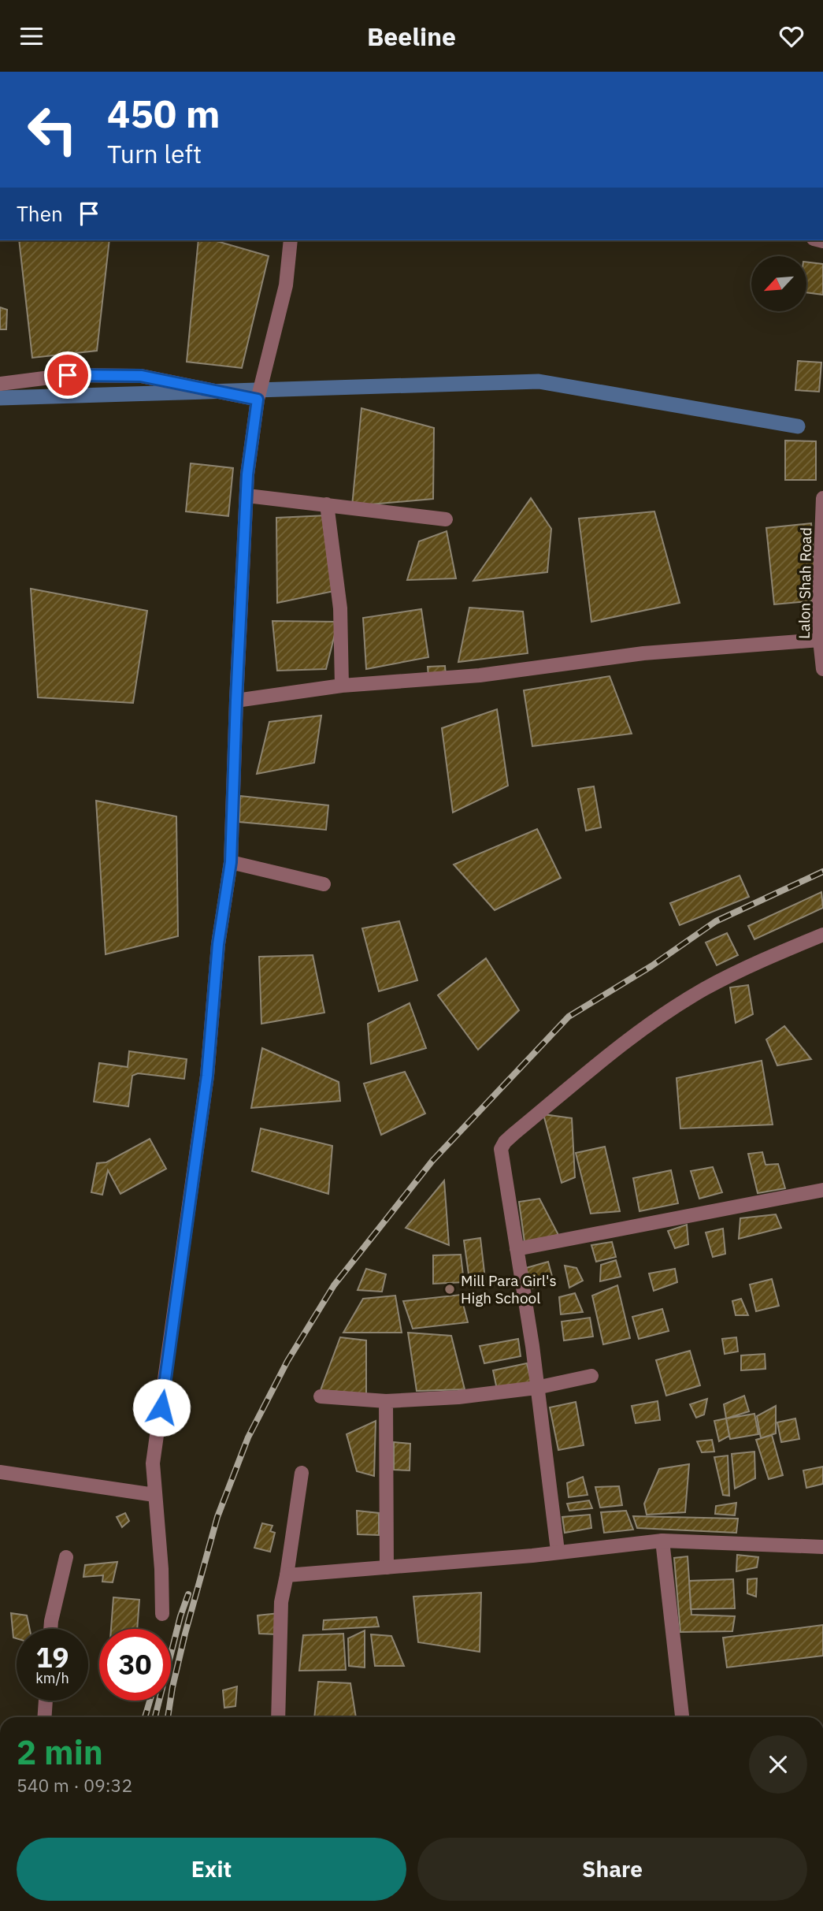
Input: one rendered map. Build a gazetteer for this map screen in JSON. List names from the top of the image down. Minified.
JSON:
{"streets":{"street":["Lalon Shah Road"]},"places":["Mill Para Girl's High School"],"north":"bottom left","page":{"header":"Beeline","turn":["450 m","Turn left"],"then":"Then","speed":"19 km/h","limit":"30","heading":["2 min","540 m · 09:32"],"buttons":["Exit","Share"]}}
